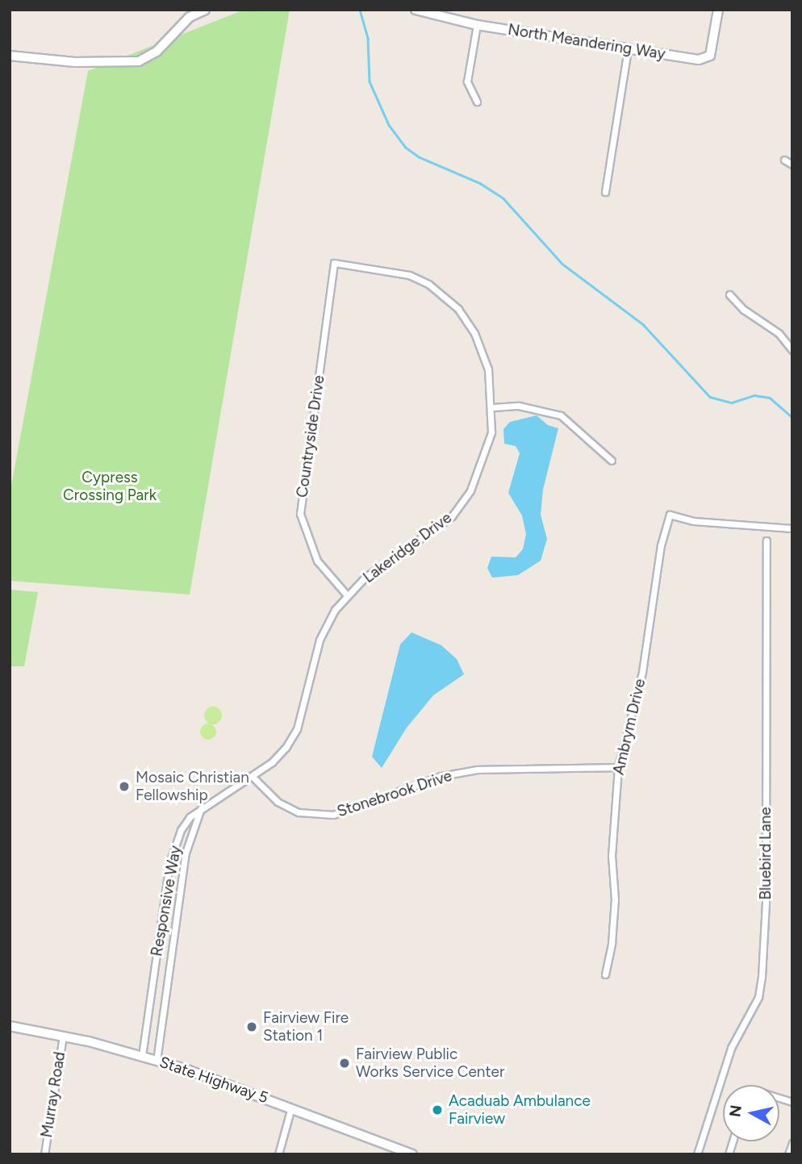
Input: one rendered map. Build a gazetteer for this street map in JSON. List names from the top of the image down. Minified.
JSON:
{"streets":{"street":["North Meandering Way","Countryside Drive","Lakeridge Drive","Ambrym Drive","Stonebrook Drive","Bluebird Lane","Responsive Way","State Highway 5","Murray Road"]},"crossings":[["Countryside Drive","Lakeridge Drive"],["Lakeridge Drive","Stonebrook Drive"],["Lakeridge Drive","Responsive Way"],["Ambrym Drive","Stonebrook Drive"],["Responsive Way","State Highway 5"],["State Highway 5","Murray Road"]],"parks":["Cypress Crossing Park"],"places":["Mosaic Christian Fellowship","Fairview Fire Station 1","Fairview Public Works Service Center","Acaduab Ambulance Fairview"],"north":"left"}
